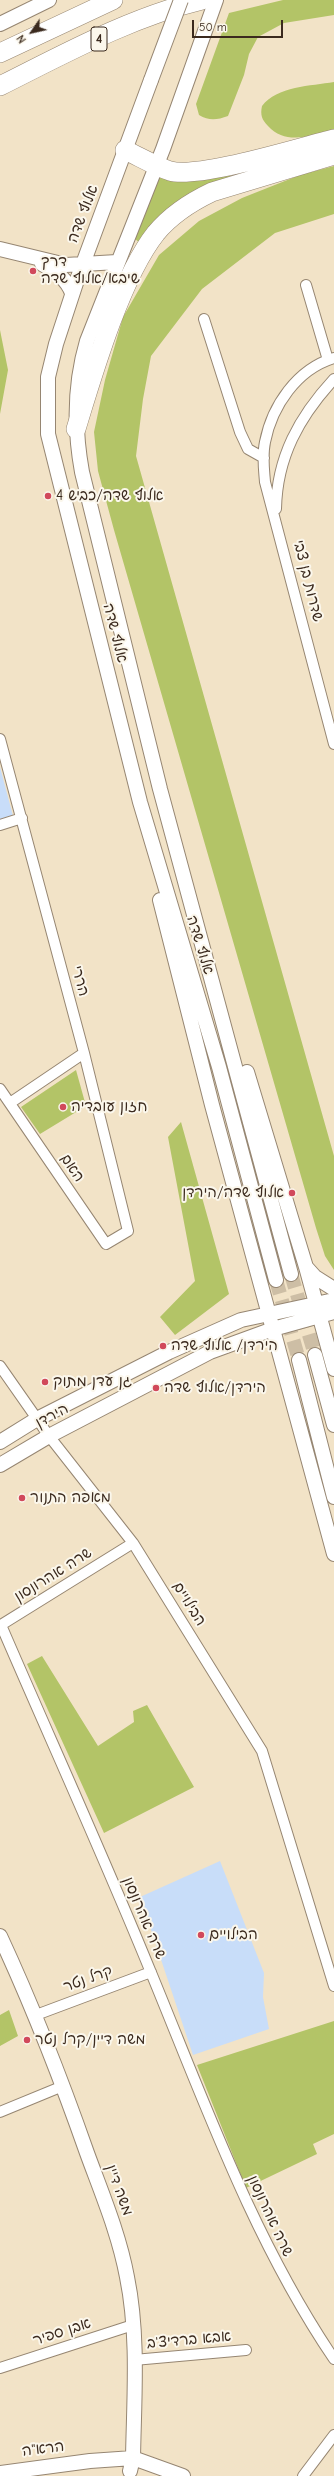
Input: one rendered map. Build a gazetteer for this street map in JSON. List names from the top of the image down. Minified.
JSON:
{"streets":{"highway":["4"],"main road":["אלוף שדה","הירדן","משה דיין","הרא\"ה"],"street":["שדרות בן צבי","הררי","האם","שרה אהרונסון","הבילויים","קרל נטר","אבן ספיר","אבא ברדיצ'ב"]},"crossings":[["הררי","האם"],["הירדן","הבילויים"],["שרה אהרונסון","הבילויים"],["שרה אהרונסון","קרל נטר"],["קרל נטר","משה דיין"],["משה דיין","אבן ספיר"],["משה דיין","אבא ברדיצ'ב"],["משה דיין","הרא\"ה"]],"places":["דרך שיבא/אלוף שדה","אלוף שדה/כביש 4","חזון עובדיה","אלוף שדה/הירדן","הירדן/ אלוף שדה","גן עדן מתוק","הירדן/אלוף שדה","מאפה התנור","הבילויים","משה דיין/קרל נטר"],"scale_bar":"50 m","north":"bottom left"}
